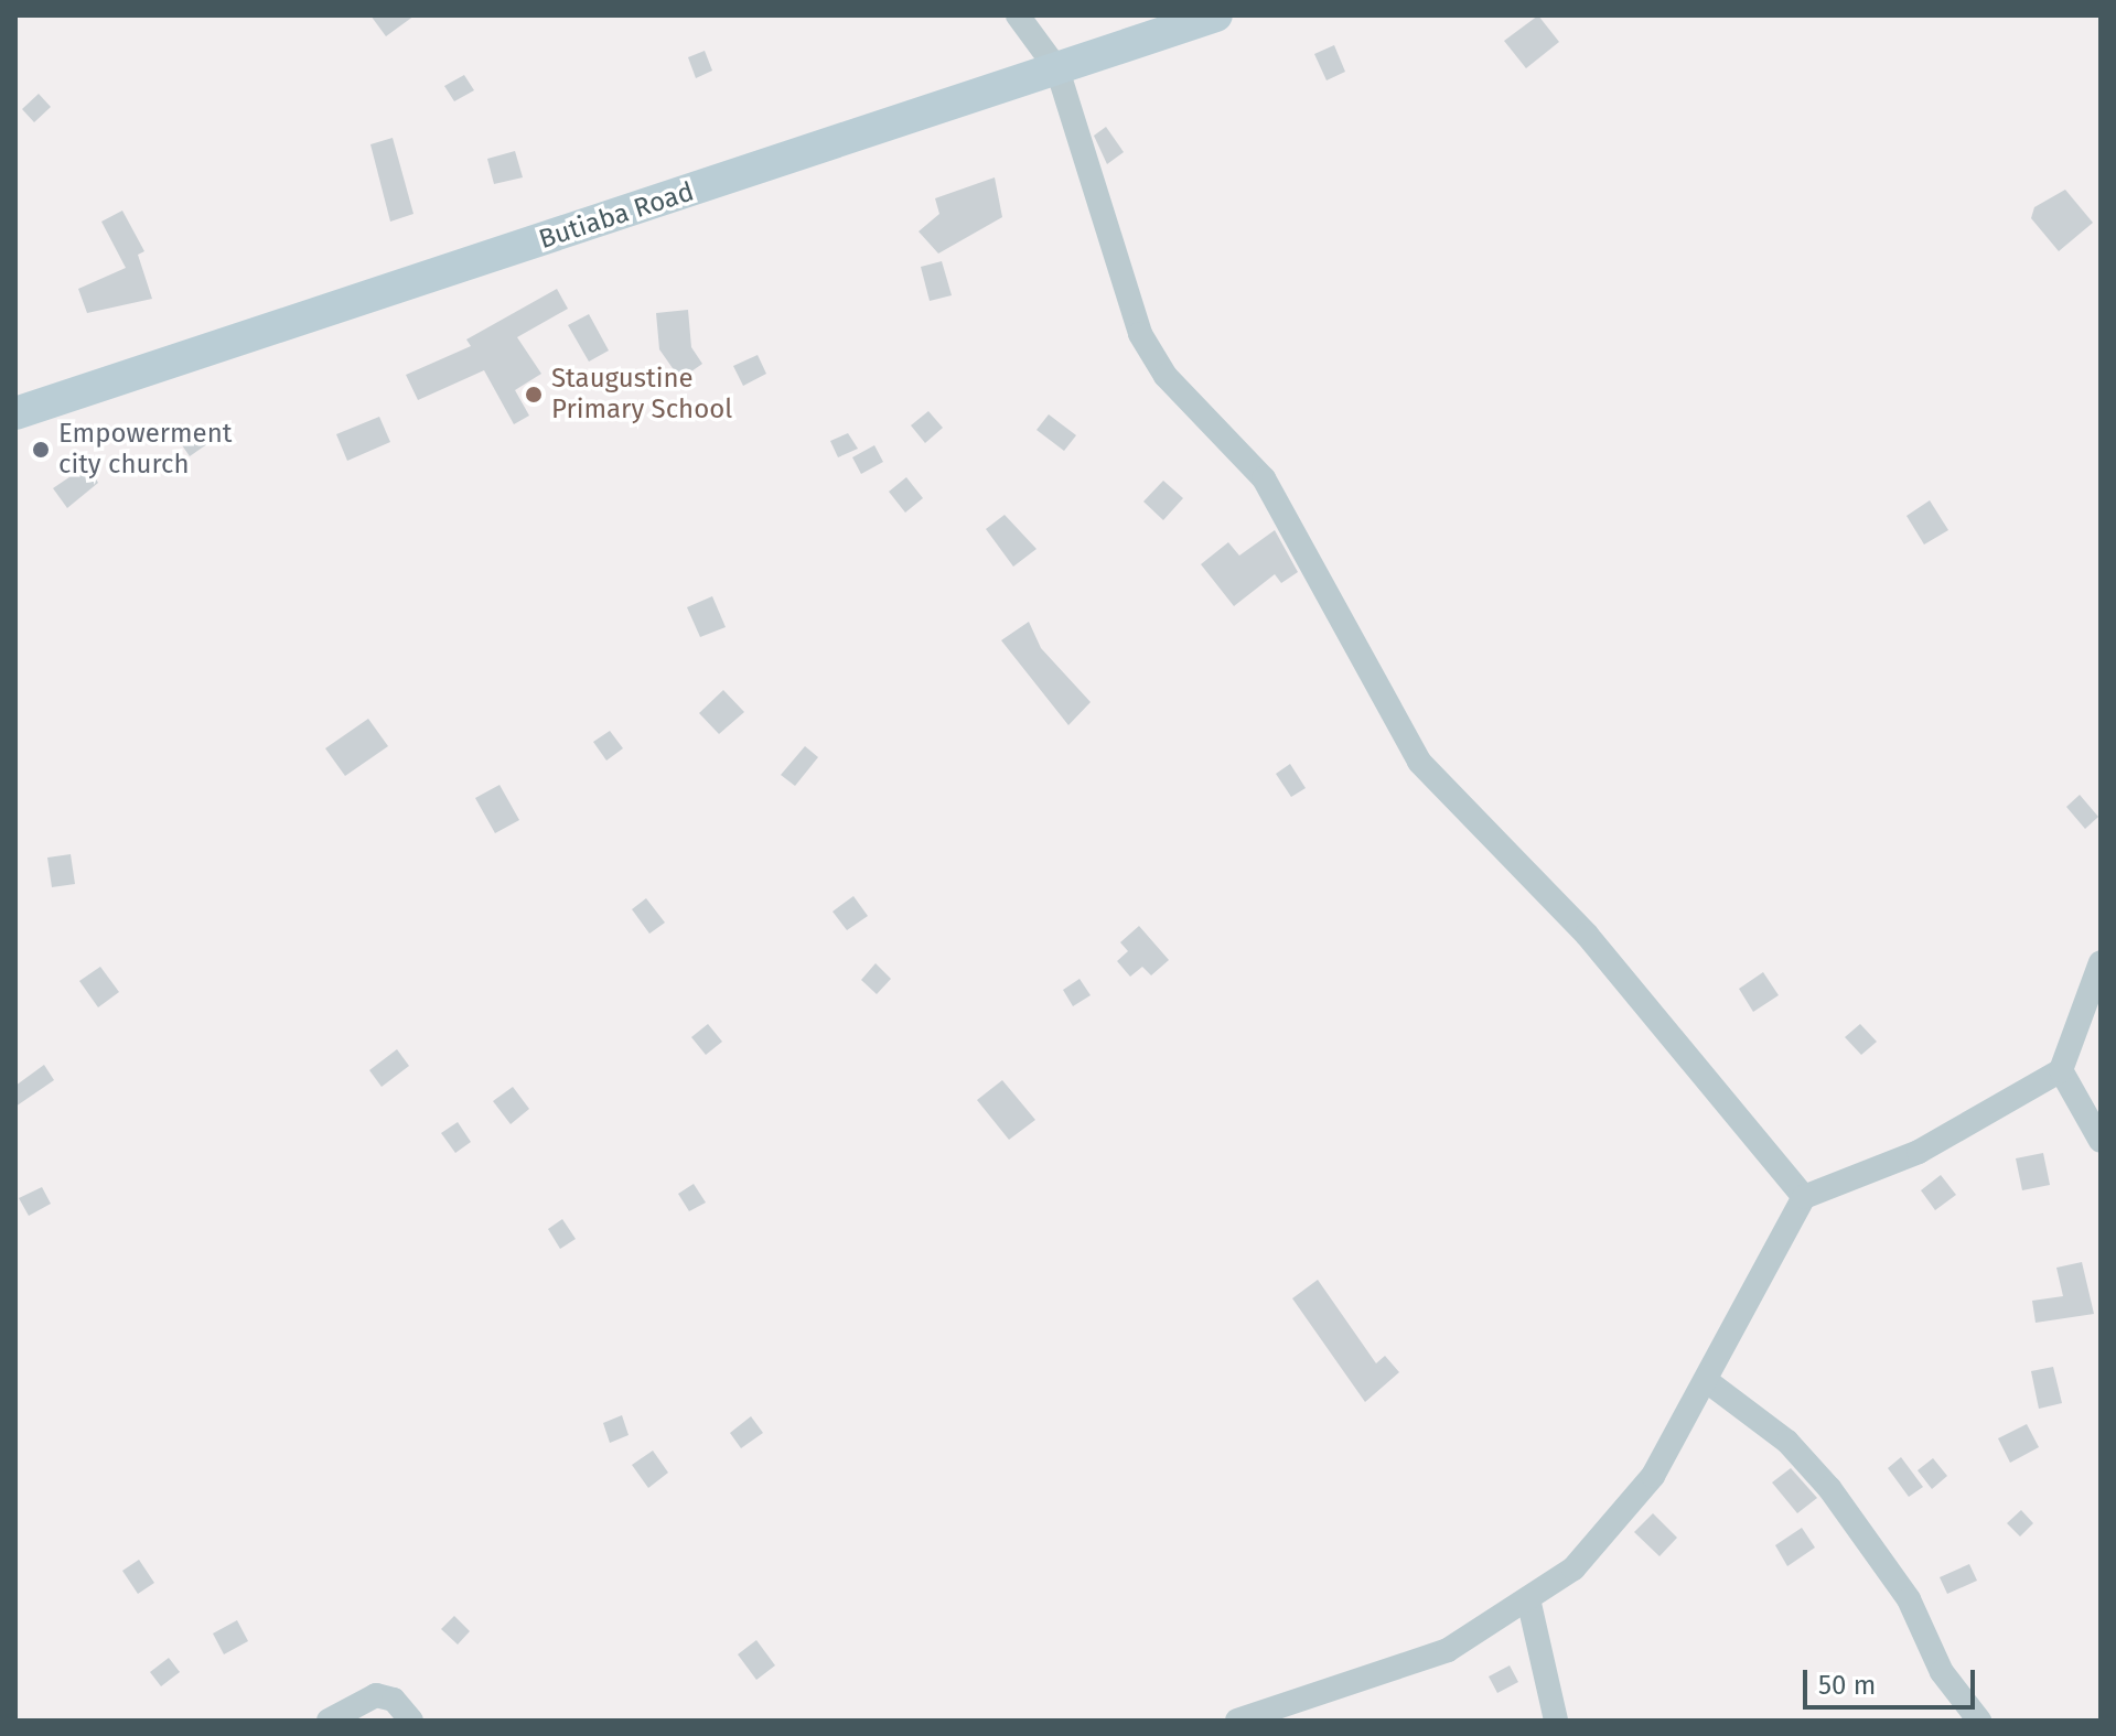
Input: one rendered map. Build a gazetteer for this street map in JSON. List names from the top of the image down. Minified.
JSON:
{"streets":{"main road":["Butiaba Road"]},"places":["Staugustine Primary School","Empowerment city church"],"scale_bar":"50 m"}
